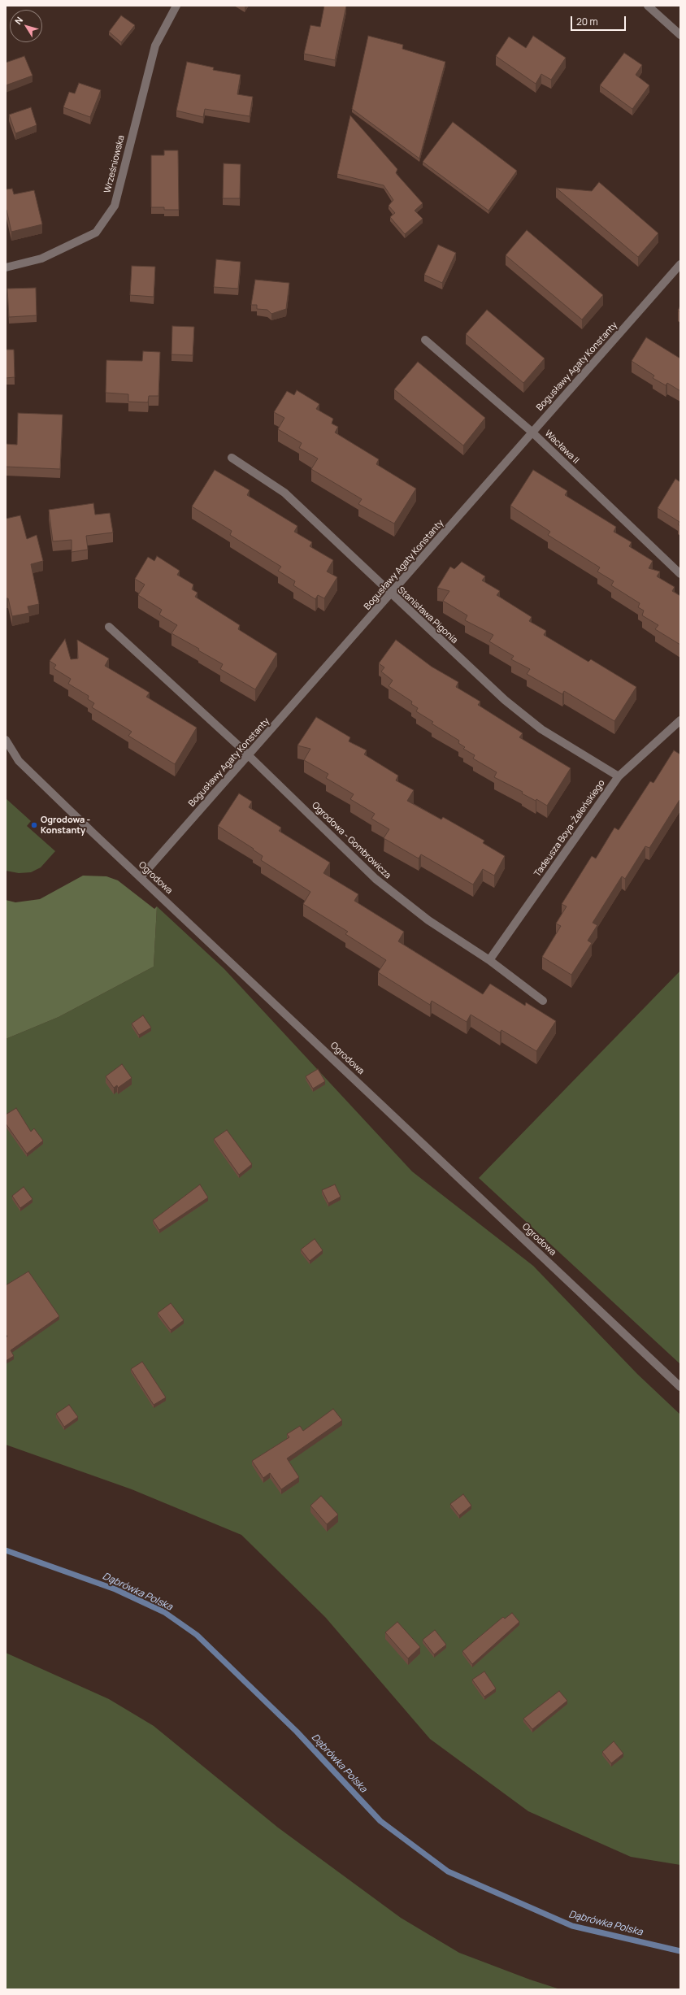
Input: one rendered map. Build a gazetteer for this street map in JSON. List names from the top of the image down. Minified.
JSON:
{"streets":{"street":["Wrześniowska","Bogusławy Agaty Konstanty","Wacława II","Stanisława Pigonia","Tadeusza Boya-Żeleńskiego","Ogrodowa - Gombrowicza","Ogrodowa"]},"crossings":[["Bogusławy Agaty Konstanty","Wacława II"],["Bogusławy Agaty Konstanty","Stanisława Pigonia"],["Bogusławy Agaty Konstanty","Ogrodowa - Gombrowicza"],["Bogusławy Agaty Konstanty","Ogrodowa"],["Stanisława Pigonia","Tadeusza Boya-Żeleńskiego"],["Tadeusza Boya-Żeleńskiego","Ogrodowa - Gombrowicza"]],"water":["Dąbrówka Polska"],"places":["Ogrodowa - Konstanty"],"scale_bar":"20 m","north":"top left"}
